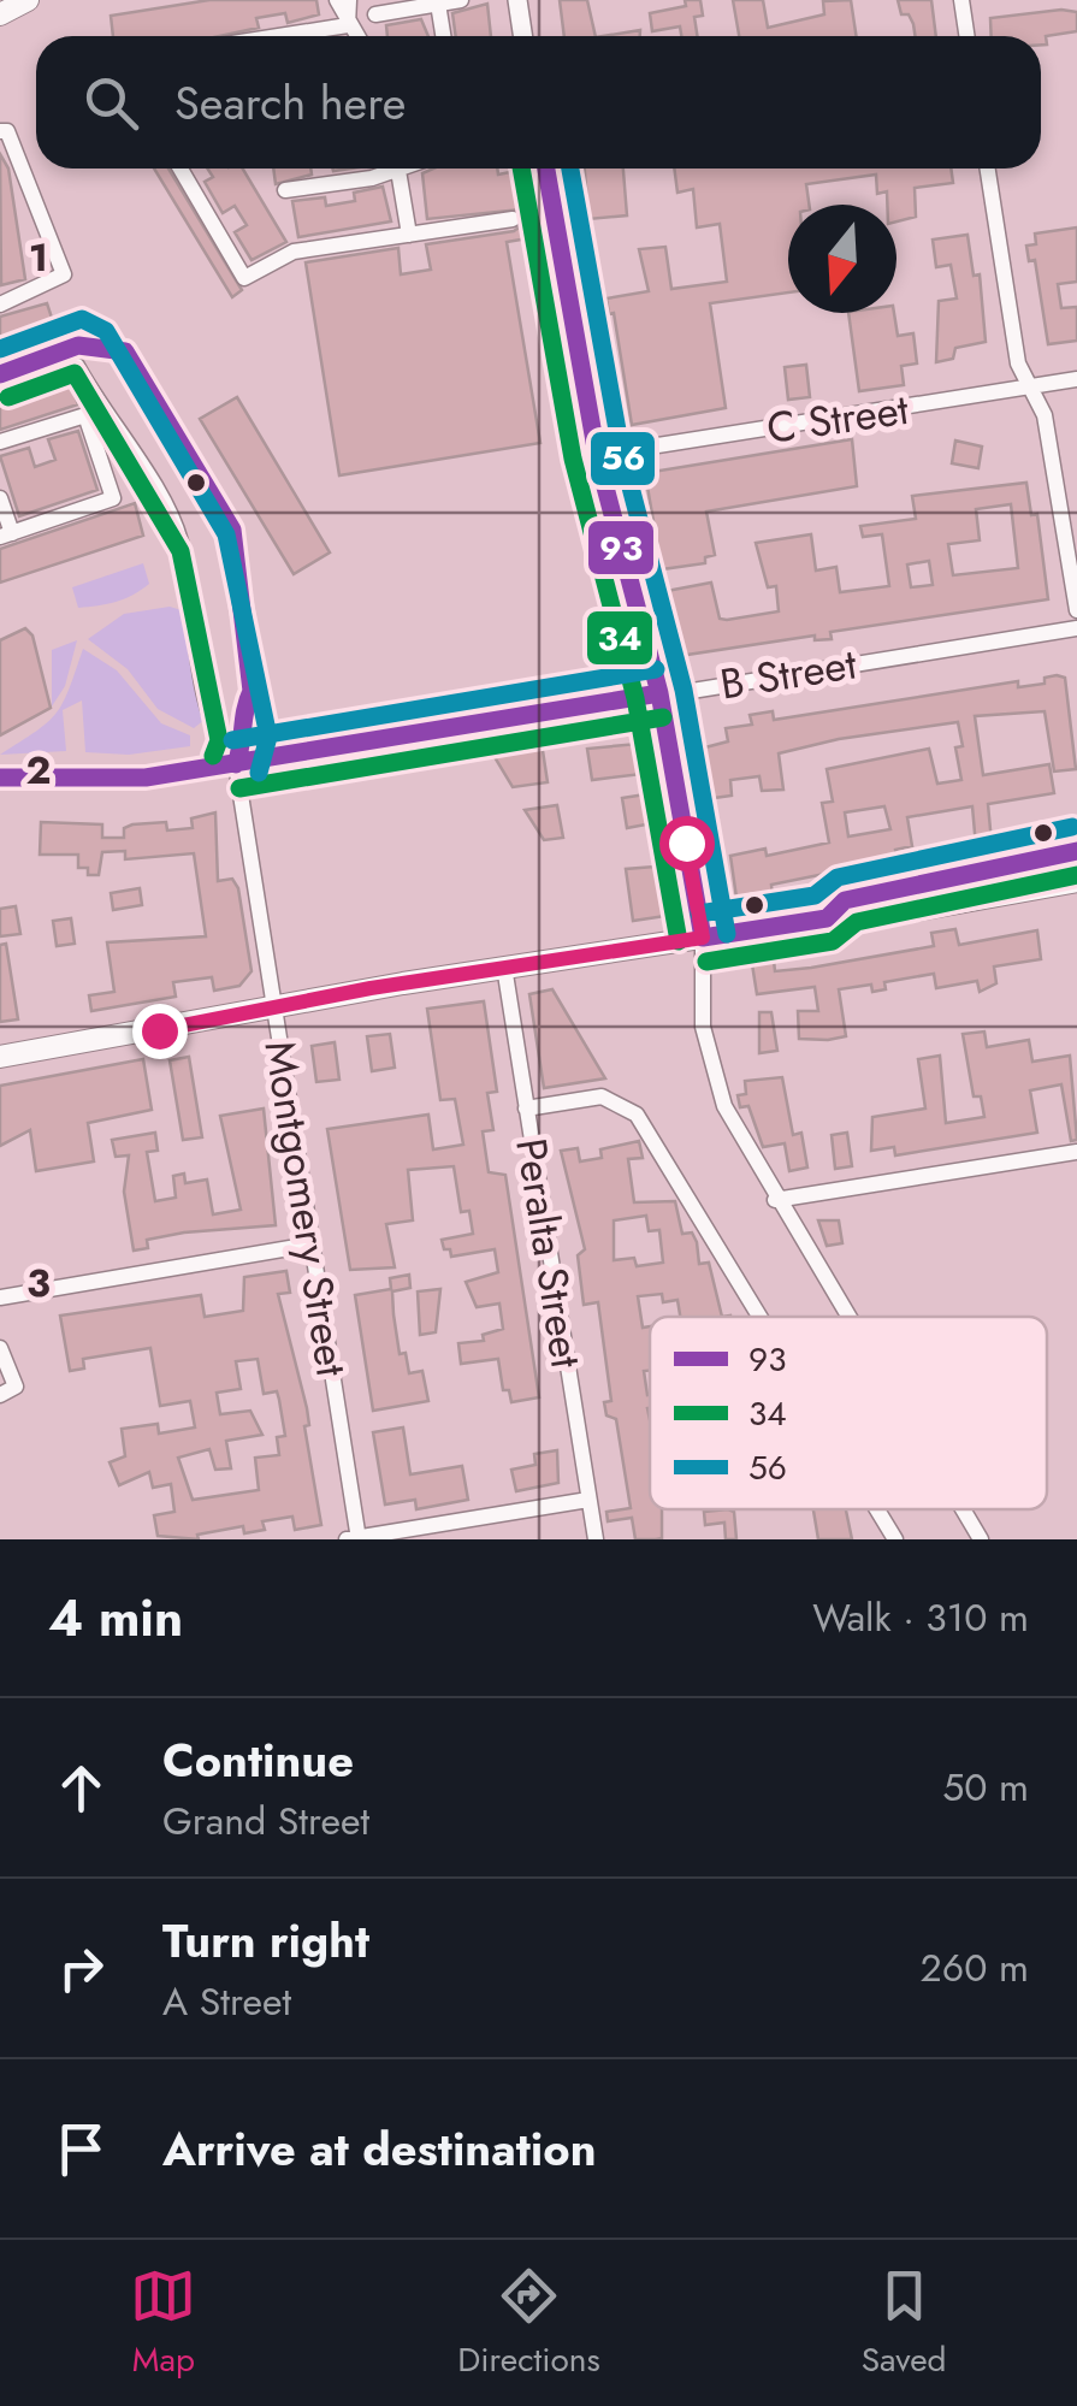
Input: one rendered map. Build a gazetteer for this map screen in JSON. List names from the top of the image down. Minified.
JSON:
{"streets":{"street":["C Street","B Street","Montgomery Street","Peralta Street"]},"crossings":[["B Street","Montgomery Street"]],"lines":["transit line 93","transit line 34","transit line 56"],"legend":["93","34","56"],"north":"bottom","page":{"search":"Search here","heading":["4 min","Walk · 310 m"],"list":[["Continue","Grand Street","50 m"],["Turn right","A Street","260 m"],"Arrive at destination"],"nav":["Map","Directions","Saved"]},"grid":{"rows":["1","2","3"]}}
